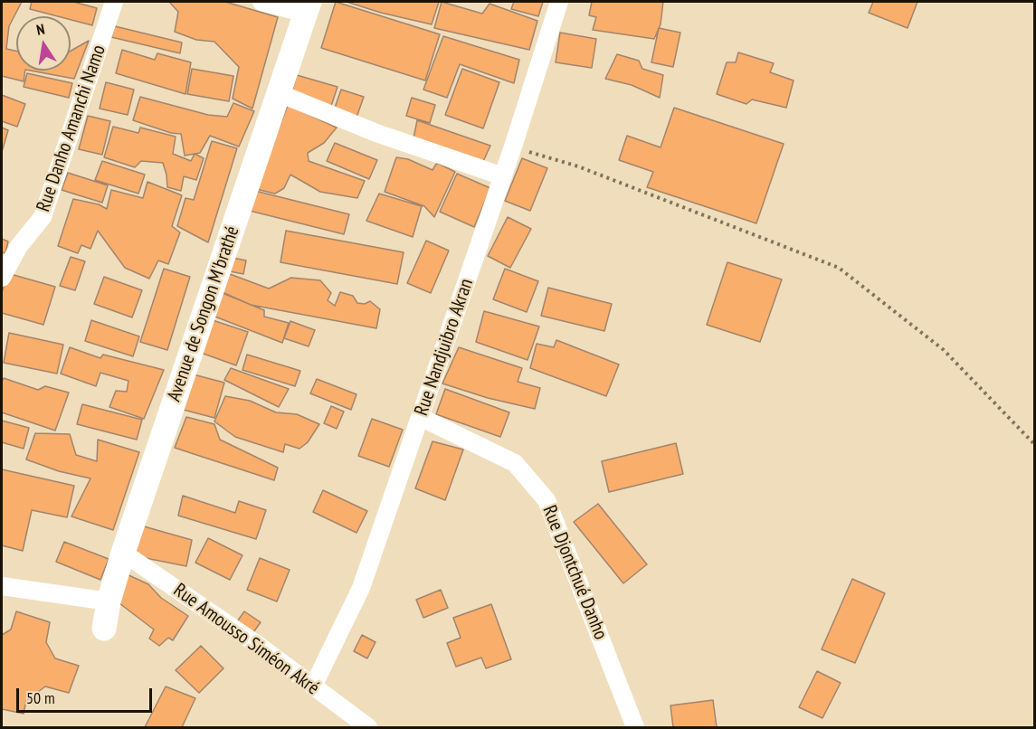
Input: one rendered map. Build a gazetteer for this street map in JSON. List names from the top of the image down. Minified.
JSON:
{"streets":{"street":["Rue Danho Amanchi Namo","Avenue de Songon M'brathé","Rue Nandjuibro Akran","Rue Djontchué Danho","Rue Amousso Siméon Akré"]},"crossings":[["Avenue de Songon M'brathé","Rue Amousso Siméon Akré"],["Rue Nandjuibro Akran","Rue Djontchué Danho"],["Rue Nandjuibro Akran","Rue Amousso Siméon Akré"]],"scale_bar":"50 m","north":"top"}
